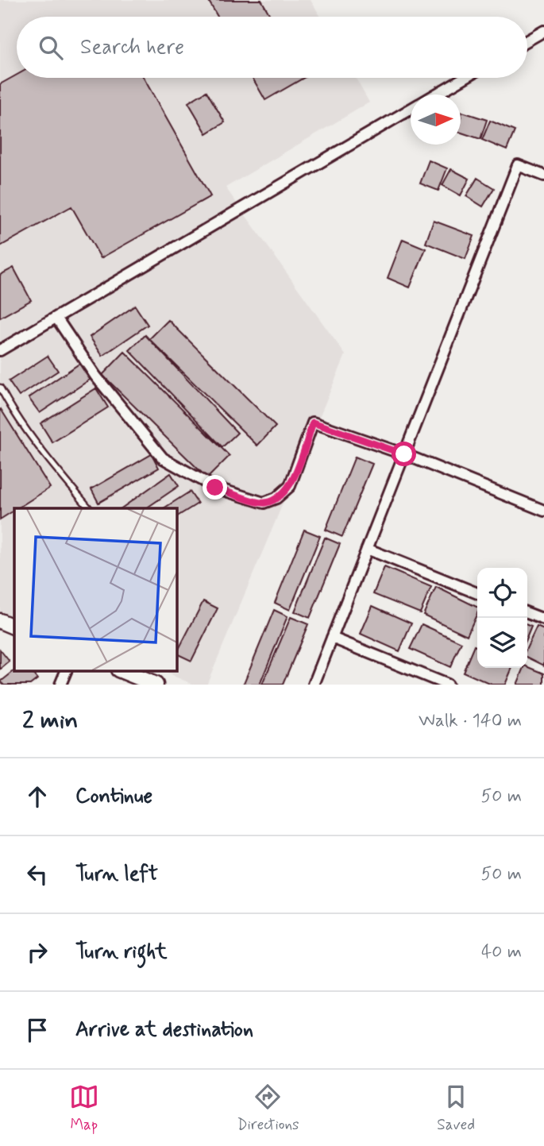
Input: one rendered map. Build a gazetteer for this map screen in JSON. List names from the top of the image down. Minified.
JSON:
{"north":"right","page":{"search":"Search here","heading":["2 min","Walk · 140 m"],"list":[["Continue","50 m"],["Turn left","50 m"],["Turn right","40 m"],"Arrive at destination"],"nav":["Map","Directions","Saved"]}}
